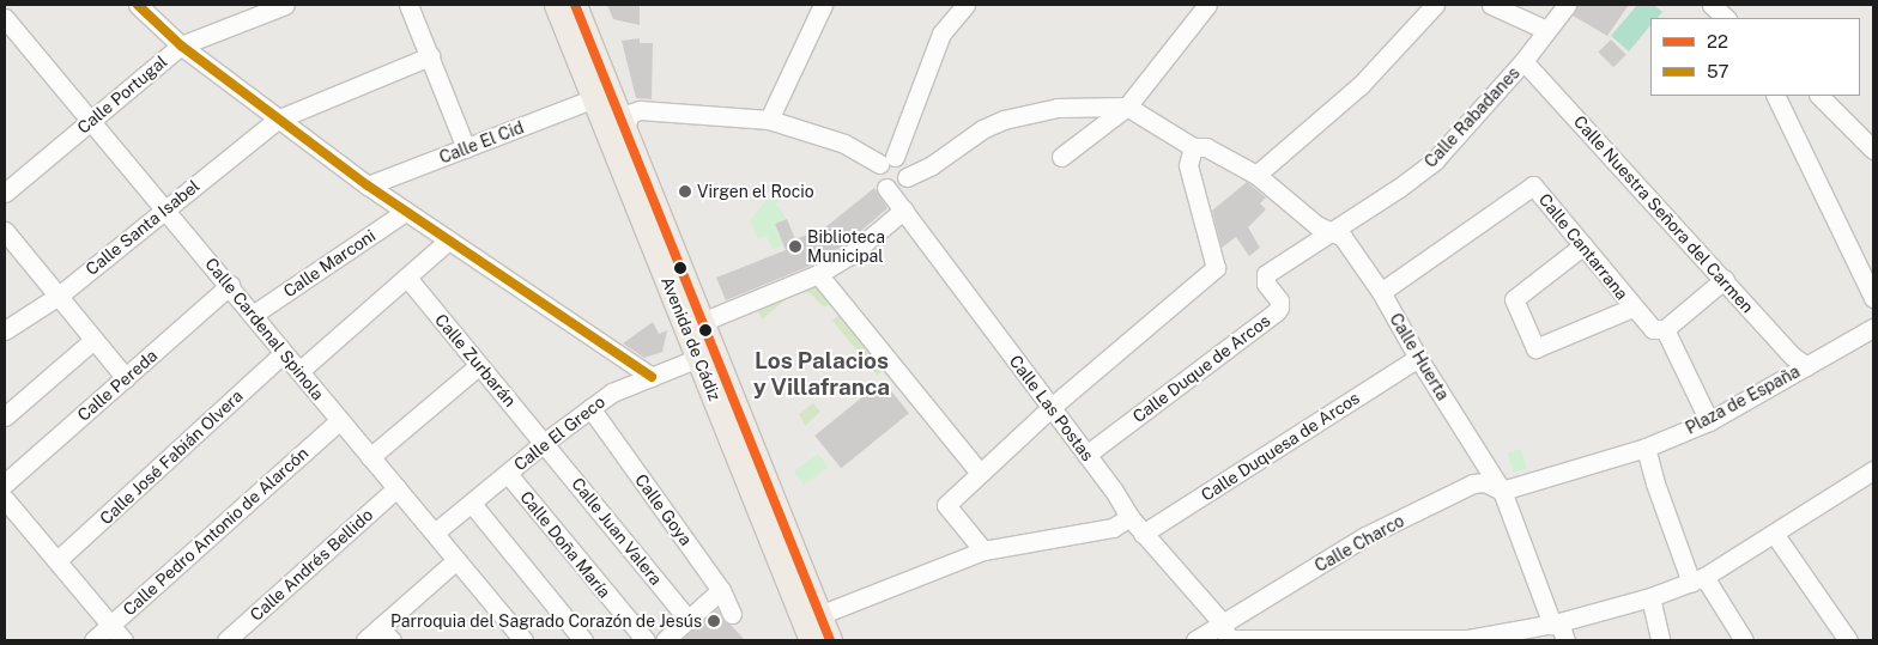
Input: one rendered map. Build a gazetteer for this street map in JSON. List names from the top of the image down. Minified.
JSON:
{"streets":{"main road":["Avenida de Cádiz"],"street":["Calle Portugal","Calle Rabadanes","Calle El Cid","Calle Nuestra Señora del Carmen","Calle Santa Isabel","Calle Cantarrana","Calle Marconi","Calle Cardenal Spinola","Calle Huerta","Calle Zurbarán","Calle Duque de Arcos","Calle Pereda","Plaza de España","Calle Las Postas","Calle El Greco","Calle Duquesa de Arcos","Calle José Fabián Olvera","Calle Goya","Calle Pedro Antonio de Alarcón","Calle Juan Valera","Calle Charco","Calle Doña María","Calle Andrés Bellido"]},"crossings":[["Calle Portugal","Calle Cardenal Spinola"],["Calle Rabadanes","Calle Nuestra Señora del Carmen"],["Calle Rabadanes","Calle Huerta"],["Calle Rabadanes","Calle Duque de Arcos"],["Calle El Cid","Avenida de Cádiz"],["Calle Nuestra Señora del Carmen","Plaza de España"],["Calle Santa Isabel","Calle Cardenal Spinola"],["Calle Cantarrana","Calle Huerta"],["Calle Marconi","Calle Cardenal Spinola"],["Calle Cardenal Spinola","Calle Pereda"],["Calle Cardenal Spinola","Calle El Greco"],["Calle Cardenal Spinola","Calle José Fabián Olvera"],["Calle Cardenal Spinola","Calle Pedro Antonio de Alarcón"],["Calle Cardenal Spinola","Calle Andrés Bellido"],["Avenida de Cádiz","Calle El Greco"],["Calle Huerta","Calle Duque de Arcos"],["Calle Huerta","Plaza de España"],["Calle Huerta","Calle Duquesa de Arcos"],["Calle Huerta","Calle Charco"],["Calle Zurbarán","Calle El Greco"],["Calle Zurbarán","Calle Juan Valera"],["Calle Duque de Arcos","Calle Las Postas"],["Plaza de España","Calle Charco"],["Calle Las Postas","Calle Duquesa de Arcos"],["Calle Las Postas","Calle Charco"],["Calle El Greco","Calle Goya"],["Calle El Greco","Calle Juan Valera"],["Calle El Greco","Calle Doña María"]],"districts":["Los Palacios y Villafranca"],"places":["Virgen el Rocio","Biblioteca Municipal","Parroquia del Sagrado Corazón de Jesús"],"lines":["transit line 22","transit line 57"],"legend":["22","57"]}
